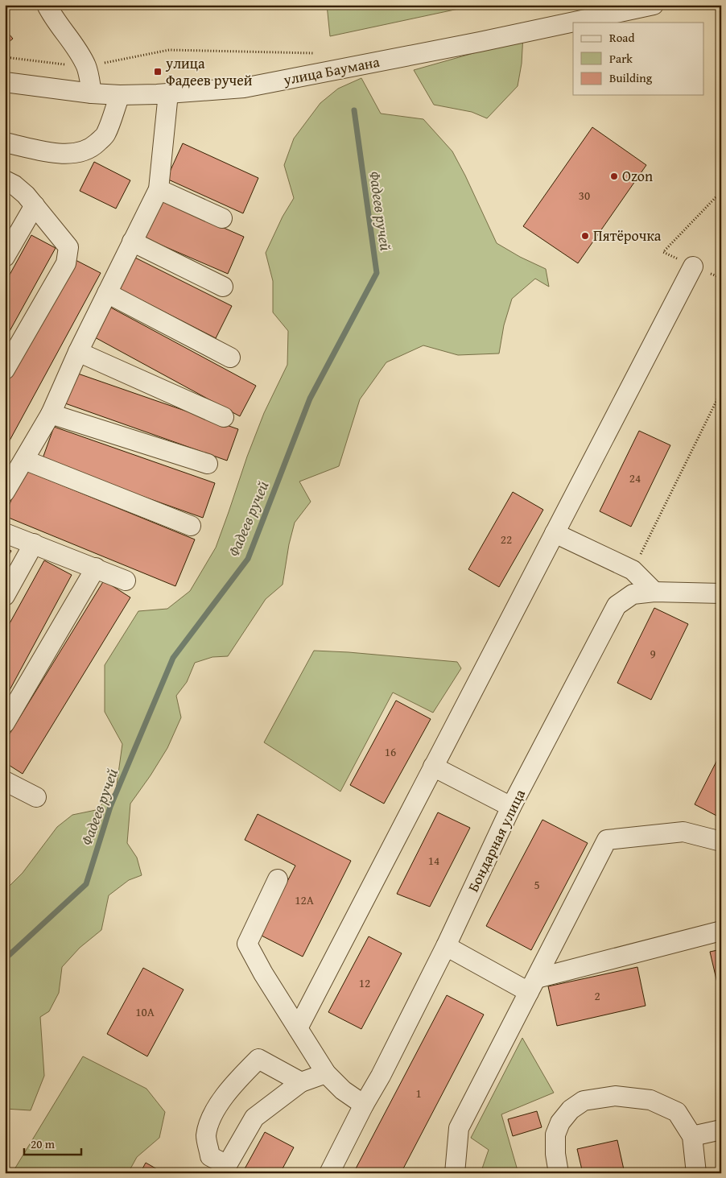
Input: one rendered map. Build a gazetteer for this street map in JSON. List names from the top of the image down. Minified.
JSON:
{"streets":{"street":["улица Баумана","Бондарная улица"]},"water":["Фадеев ручей"],"places":{"transit":["улица Фадеев ручей"],"other":["Ozon","Пятёрочка"]},"house_numbers":["30","24","22","9","16","14","5","12А","12","2","10А","1"],"legend":["Road","Park","Building"],"scale_bar":"20 m"}
